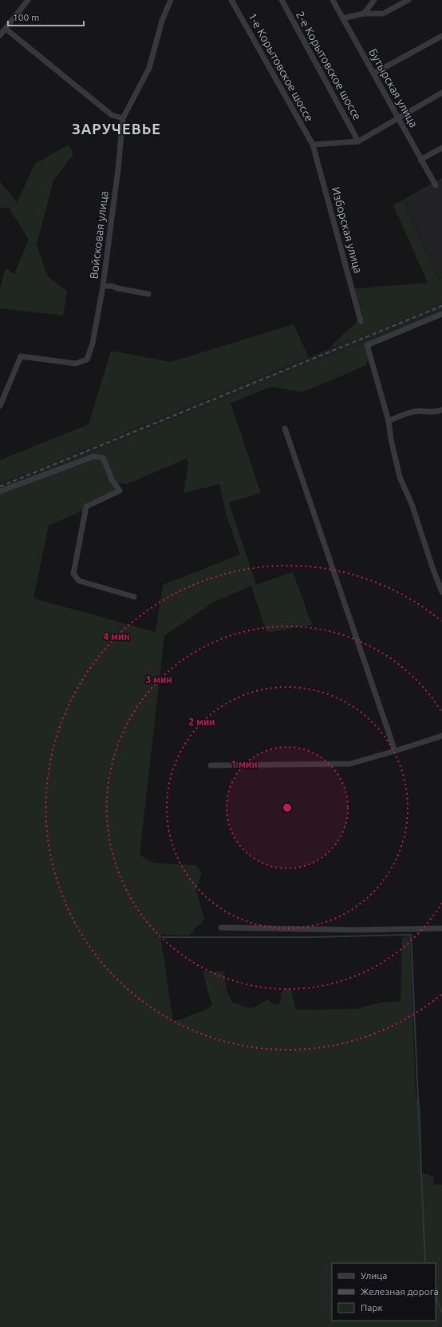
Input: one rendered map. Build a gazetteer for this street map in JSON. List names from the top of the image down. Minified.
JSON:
{"streets":{"street":["2-е Корытовское шоссе","1-е Корытовское шоссе","Бутырская улица","Изборская улица","Войсковая улица"]},"crossings":[["1-е Корытовское шоссе","Изборская улица"]],"districts":["ЗАРУЧЕВЬЕ"],"legend":["Улица","Железная дорога","Парк"],"scale_bar":"100 m","rings":["4 мин","3 мин","2 мин","1 мин"]}
